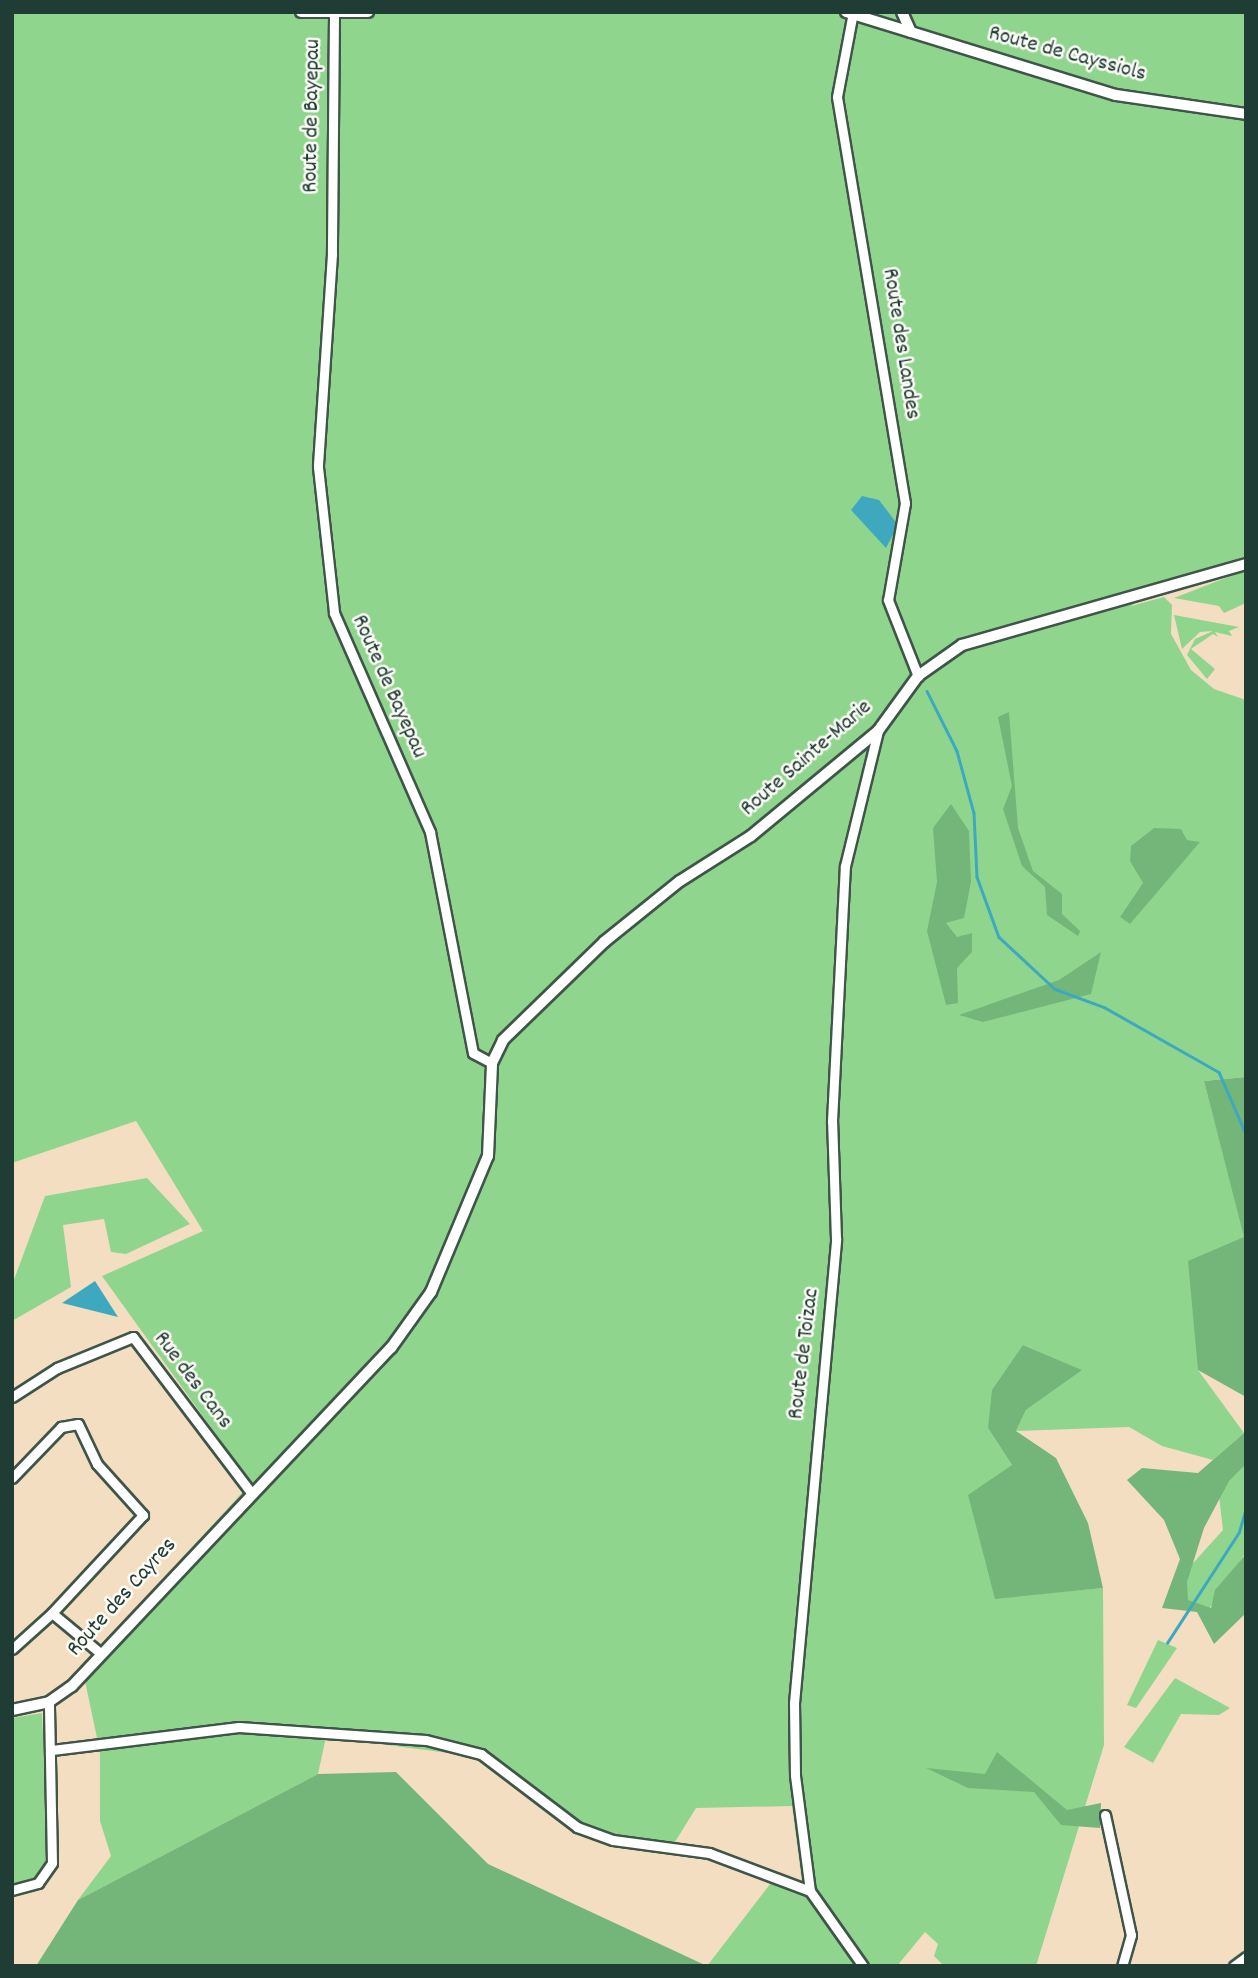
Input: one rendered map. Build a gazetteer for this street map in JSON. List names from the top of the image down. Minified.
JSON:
{"streets":{"street":["Route de Cayssiols","Route de Bayepau","Route des Landes","Route Sainte-Marie","Route de Toizac","Rue des Cans","Route des Cayres"]},"crossings":[["Route de Cayssiols","Route des Landes"],["Route de Bayepau","Route Sainte-Marie"],["Route de Bayepau","Route des Cayres"],["Route des Landes","Route Sainte-Marie"],["Route Sainte-Marie","Route de Toizac"],["Route Sainte-Marie","Route des Cayres"],["Rue des Cans","Route des Cayres"]]}
